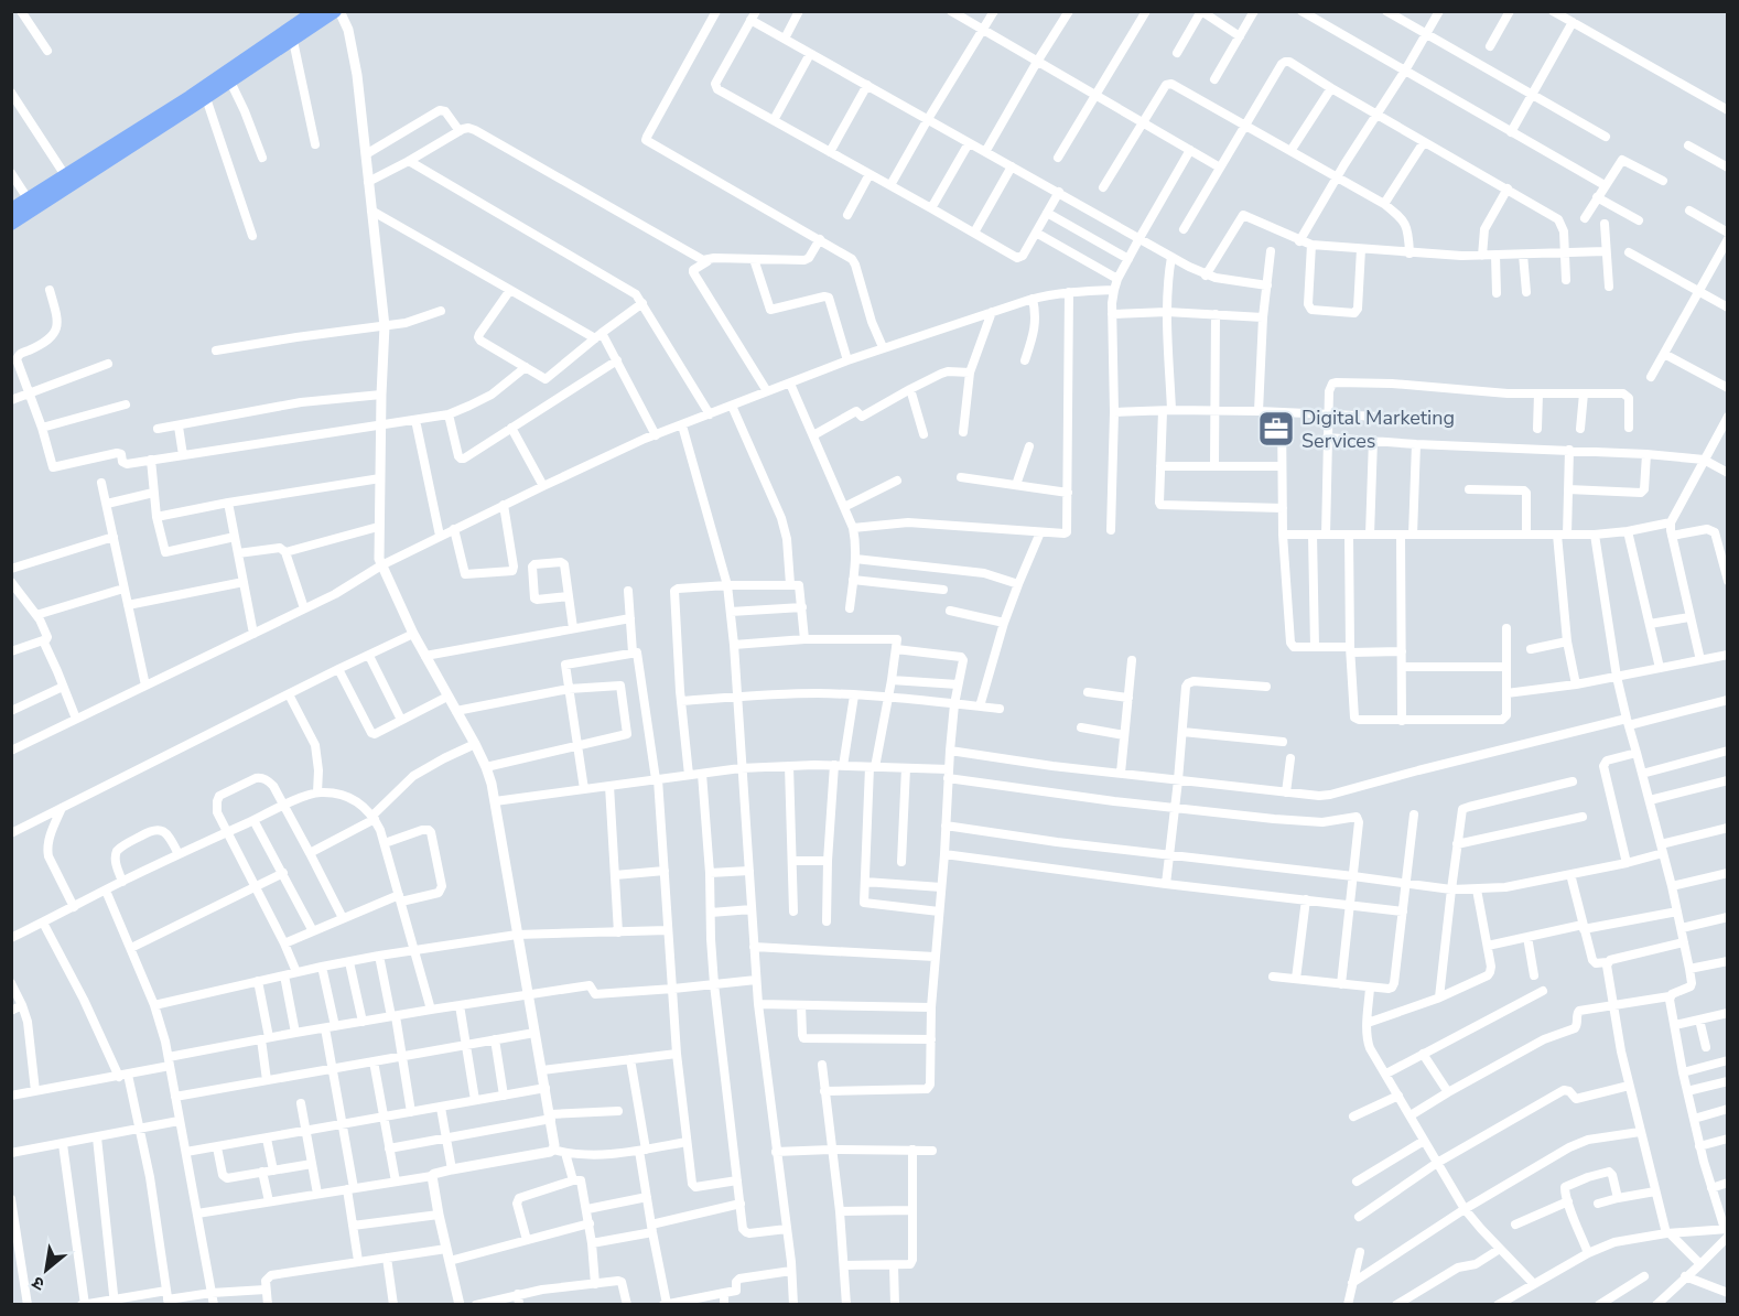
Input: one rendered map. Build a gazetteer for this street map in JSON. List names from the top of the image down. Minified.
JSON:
{"places":{"office":["Digital Marketing Services"]},"north":"bottom left"}
